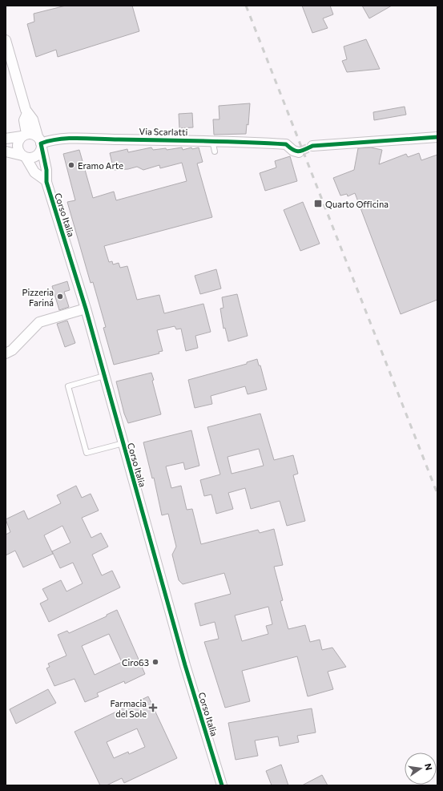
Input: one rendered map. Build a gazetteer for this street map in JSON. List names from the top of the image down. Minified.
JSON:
{"streets":{"street":["Via Scarlatti","Corso Italia"]},"crossings":[["Via Scarlatti","Corso Italia"]],"places":{"other":["Eramo Arte","Pizzeria Fariná","Ciro63"],"transit":["Quarto Officina"],"health":["Farmacia del Sole"]},"north":"right"}
